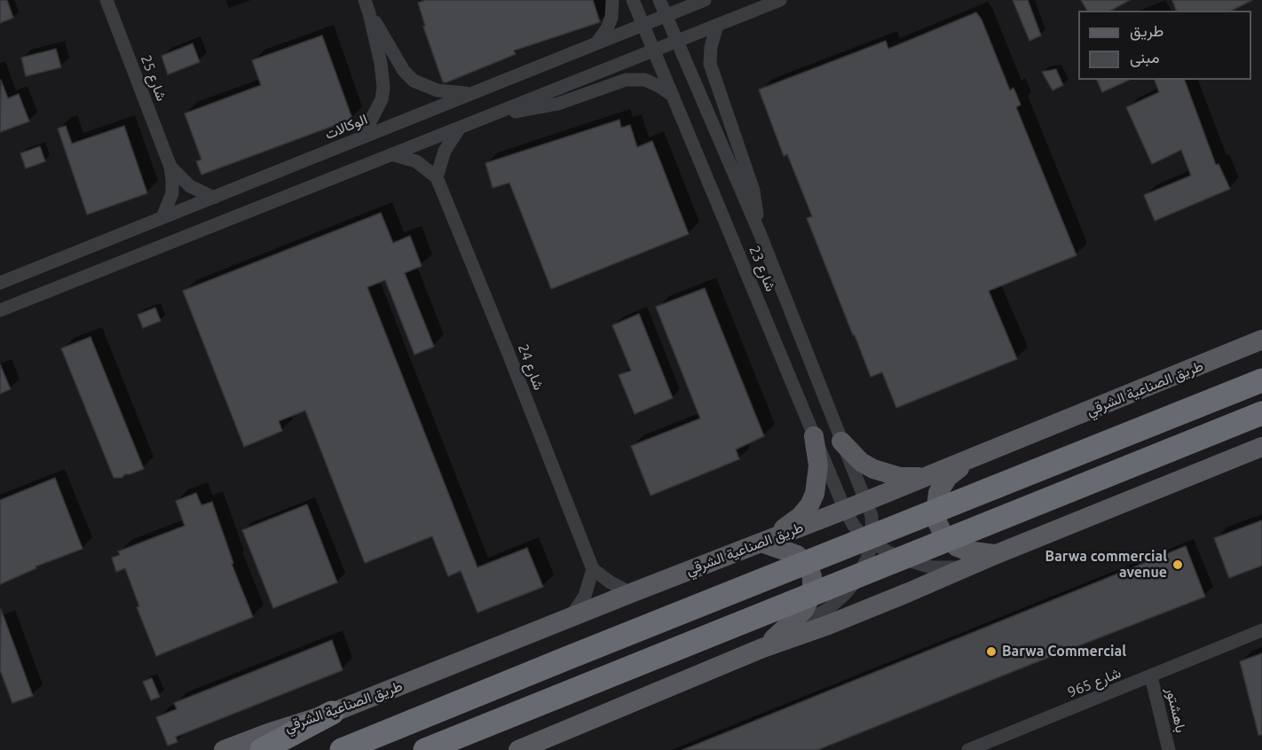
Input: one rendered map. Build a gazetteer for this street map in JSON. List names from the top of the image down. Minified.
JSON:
{"streets":{"main road":["طريق الصناعية الشرقي"],"street":["شارع 25","الوكالات","شارع 23","شارع 24","شارع 965","باهشتور"]},"crossings":[["شارع 25","الوكالات"],["الوكالات","شارع 23"],["شارع 23","طريق الصناعية الشرقي"],["شارع 965","باهشتور"]],"places":["Barwa commercial avenue","Barwa Commercial"],"legend":["طريق","مبنى"]}
